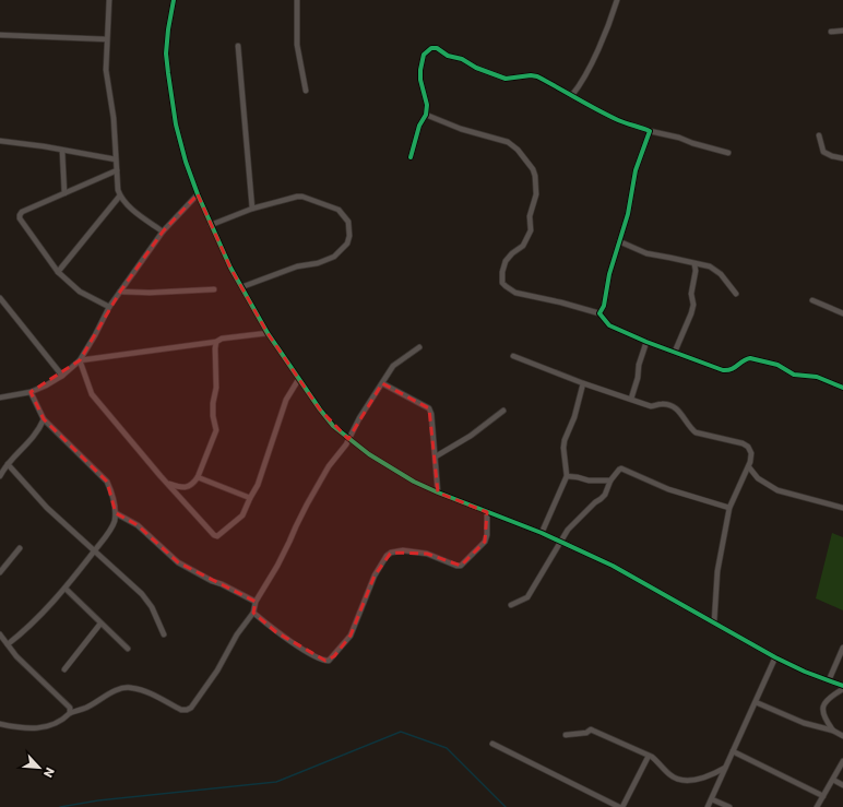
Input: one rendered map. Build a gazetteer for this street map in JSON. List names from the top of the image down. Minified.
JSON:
{"north":"bottom right"}
